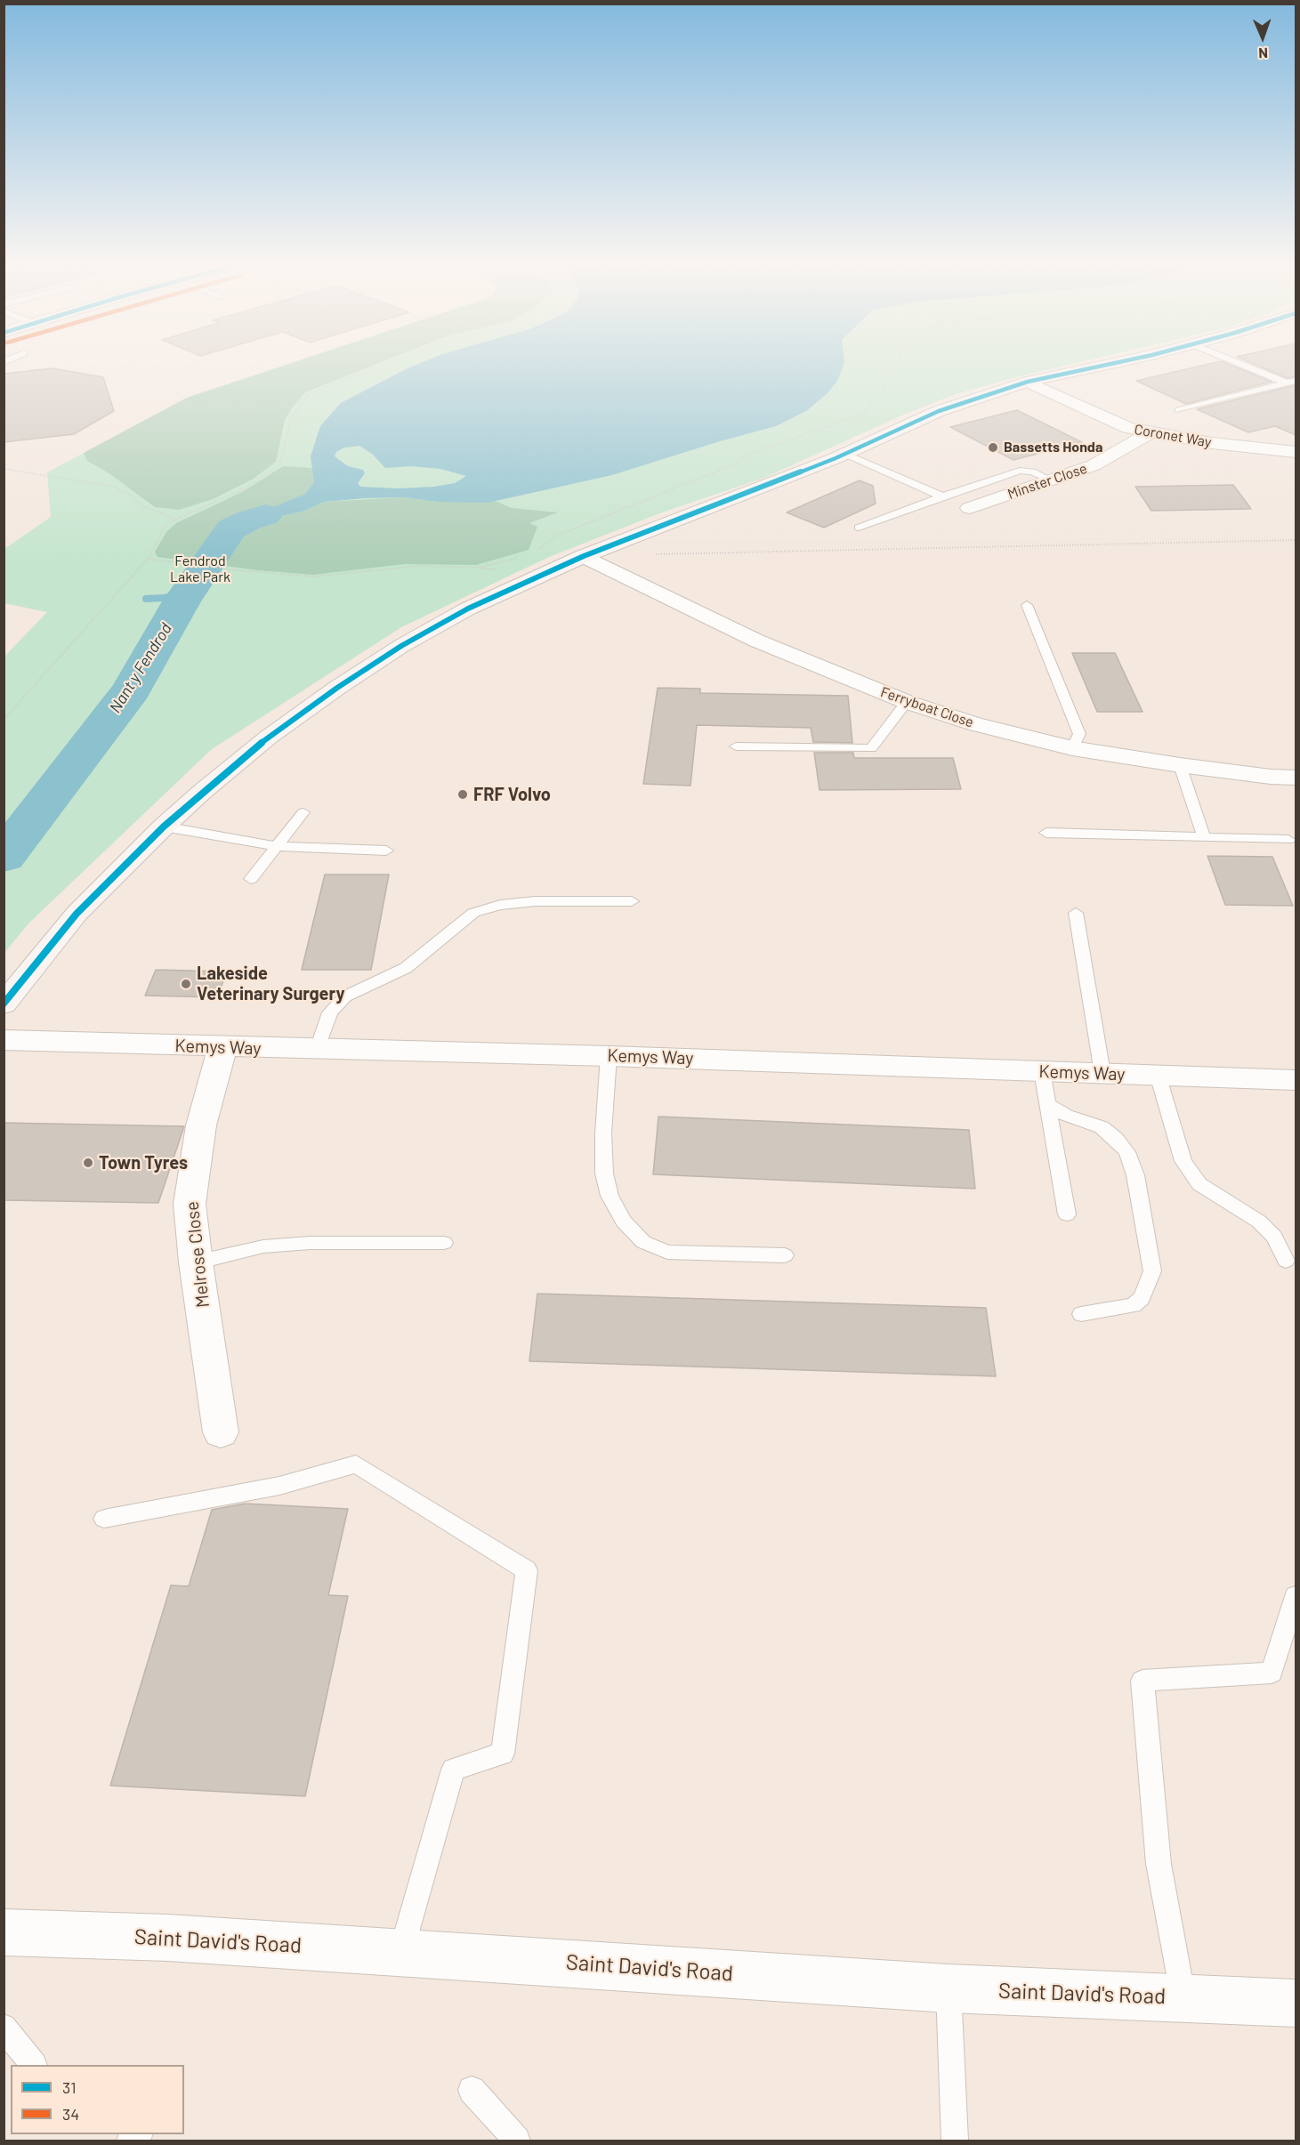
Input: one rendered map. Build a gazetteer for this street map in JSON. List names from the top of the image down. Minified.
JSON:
{"streets":{"street":["Coronet Way","Minster Close","Ferryboat Close","Kemys Way","Melrose Close","Saint David's Road"]},"crossings":[["Coronet Way","Minster Close"],["Kemys Way","Melrose Close"]],"water":["Nant y Fendrod"],"parks":["Fendrod Lake Park"],"places":["Bassetts Honda","FRF Volvo","Lakeside Veterinary Surgery","Town Tyres"],"lines":["transit line 31"],"legend":["31","34"],"north":"bottom"}
